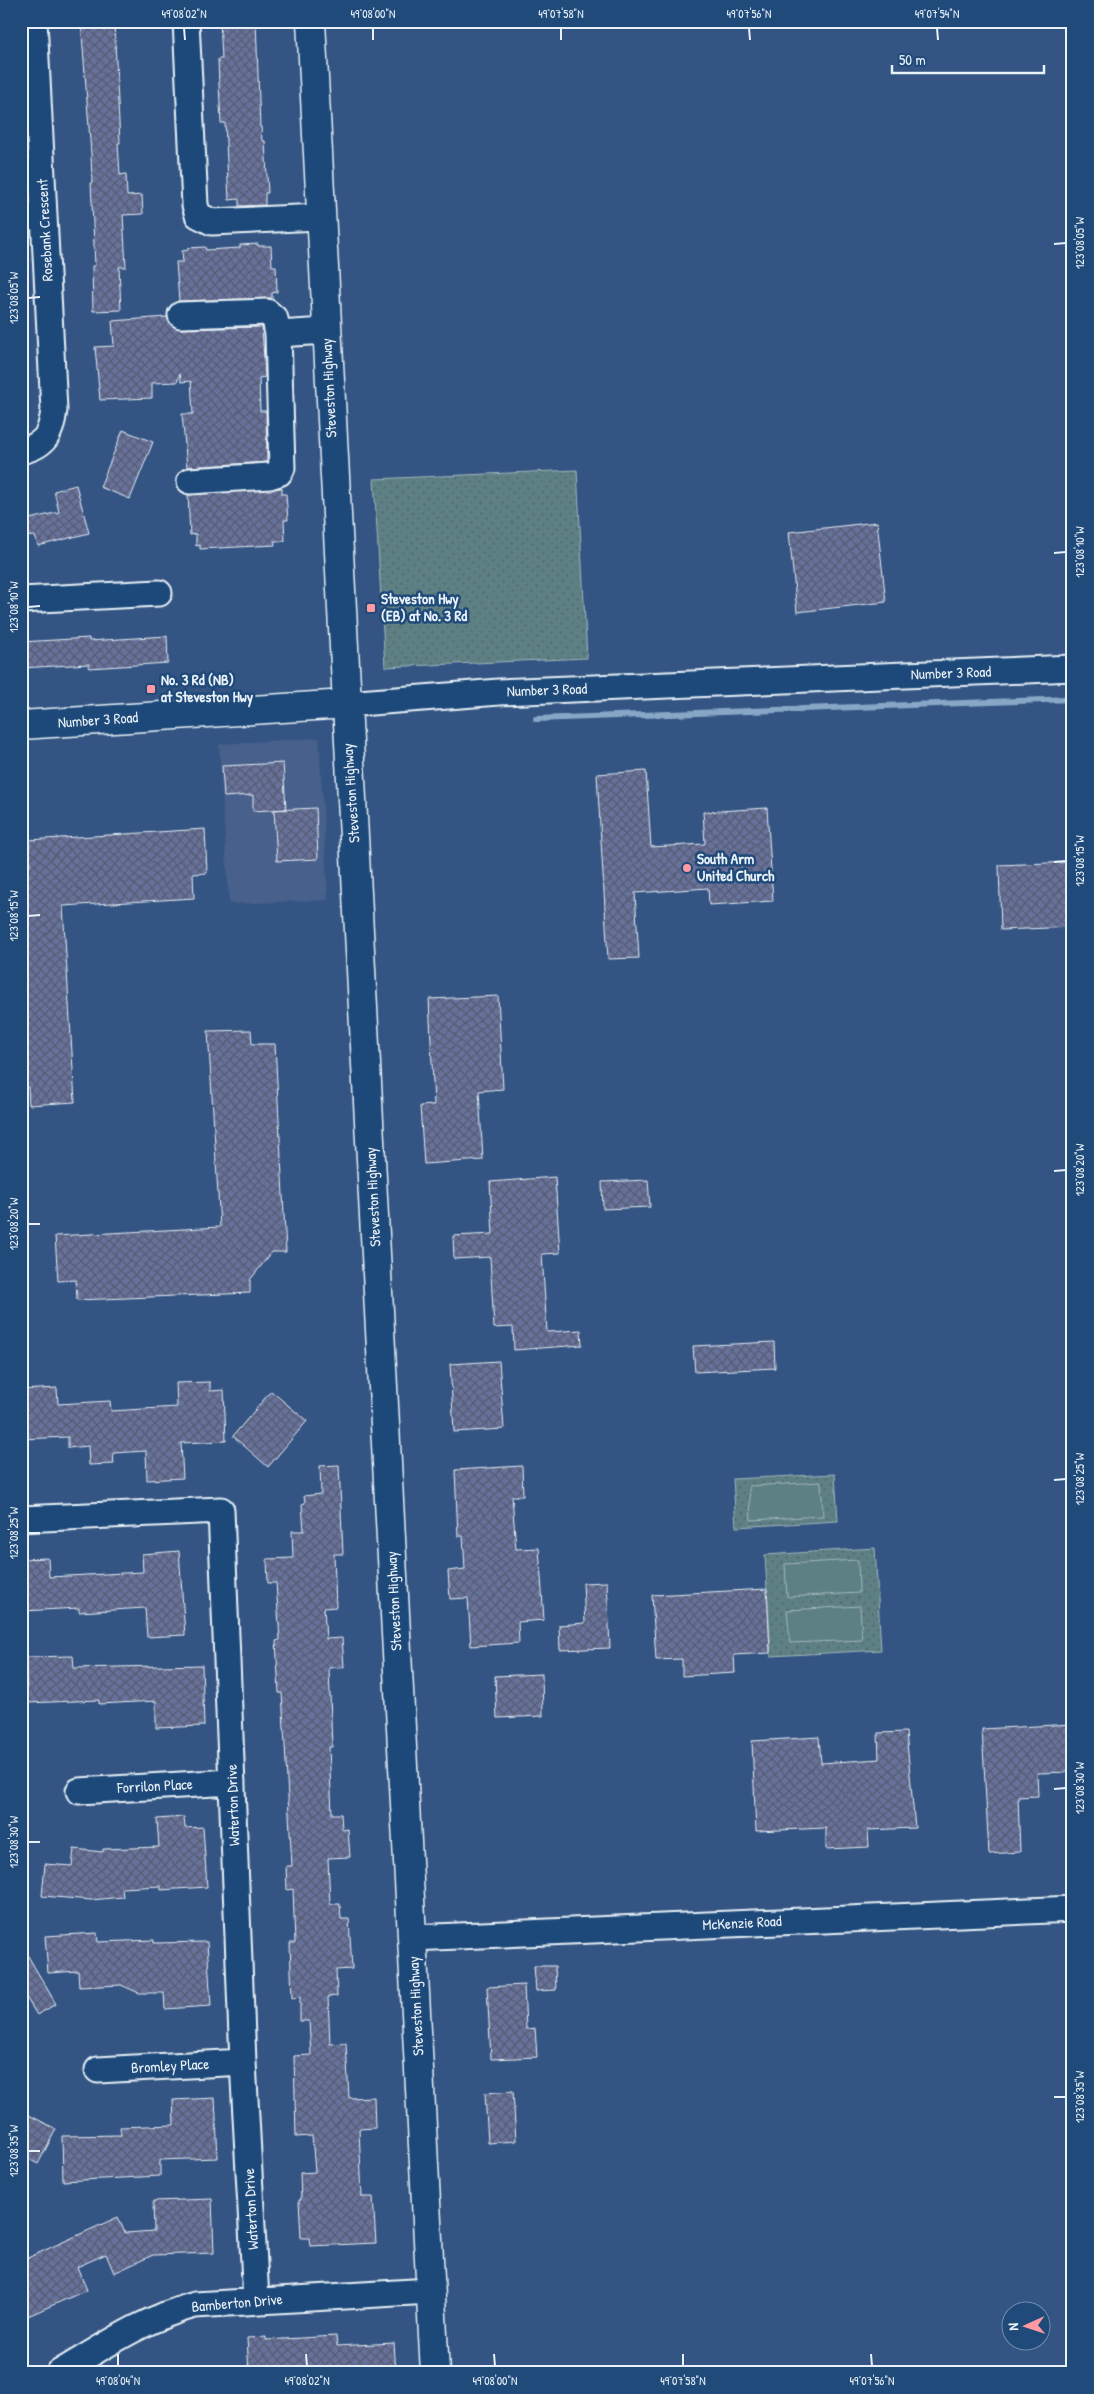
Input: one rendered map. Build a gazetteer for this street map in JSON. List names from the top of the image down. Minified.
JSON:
{"streets":{"main road":["Steveston Highway","Number 3 Road"],"street":["Rosebank Crescent","Forrilon Place","Waterton Drive","McKenzie Road","Bromley Place","Bamberton Drive"]},"crossings":[["Steveston Highway","Number 3 Road"],["Steveston Highway","McKenzie Road"],["Steveston Highway","Bamberton Drive"],["Forrilon Place","Waterton Drive"],["Waterton Drive","Bromley Place"],["Waterton Drive","Bamberton Drive"]],"places":{"transit":["Steveston Hwy (EB) at No. 3 Rd","No. 3 Rd (NB) at Steveston Hwy"],"other":["South Arm United Church"]},"scale_bar":"50 m","north":"left","coordinates":["49°08'02\"N","49°08'00\"N","49°07'58\"N","49°07'56\"N","49°07'54\"N","123°08'05\"W","123°08'10\"W","123°08'15\"W","123°08'20\"W","123°08'25\"W","123°08'30\"W","123°08'35\"W","49°08'04\"N"]}
